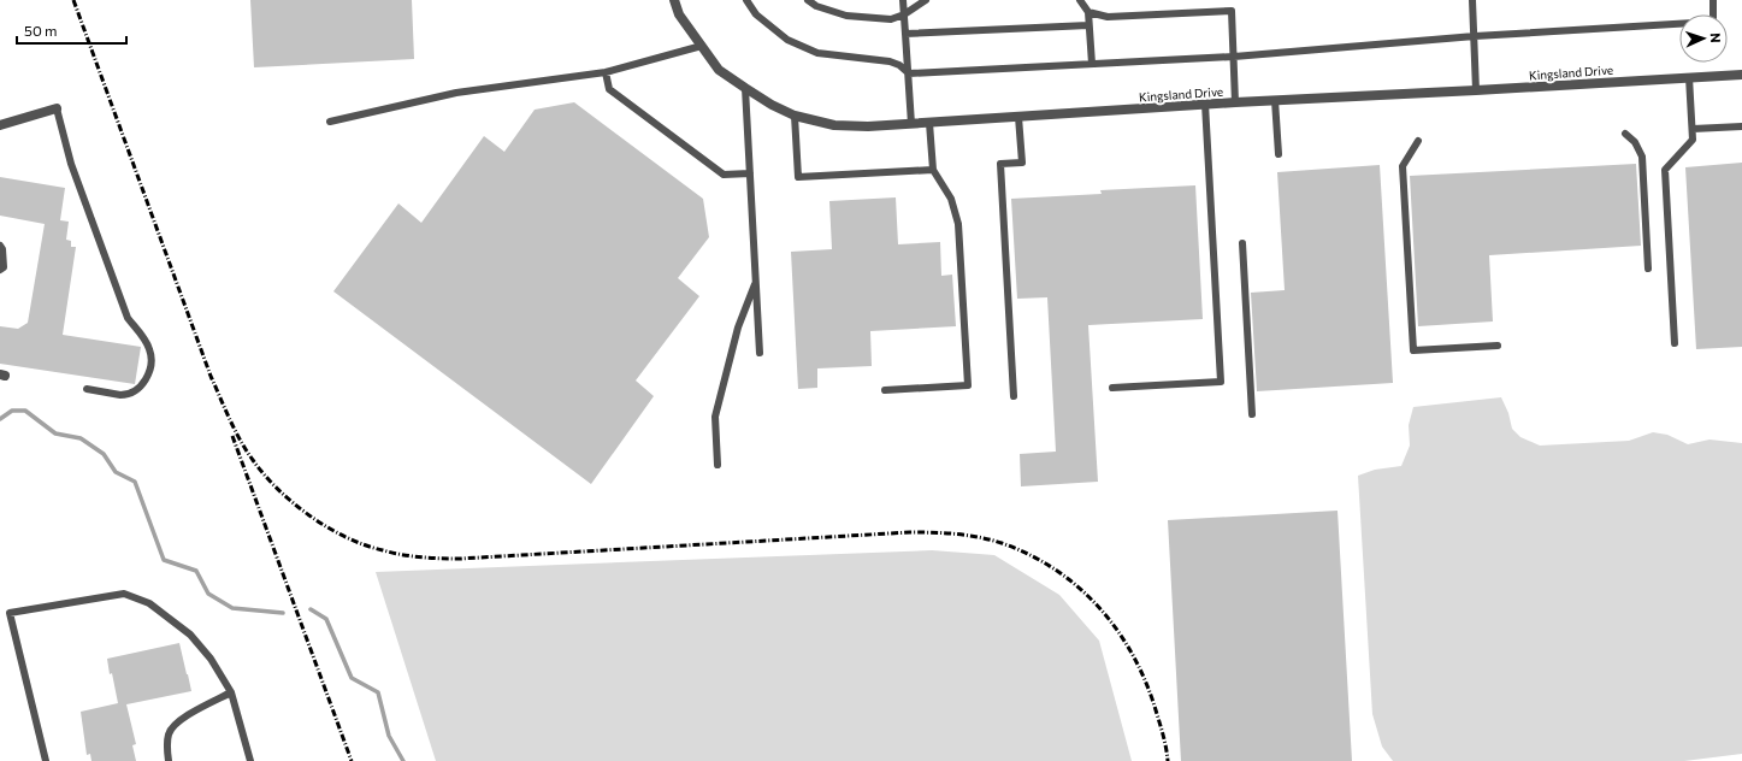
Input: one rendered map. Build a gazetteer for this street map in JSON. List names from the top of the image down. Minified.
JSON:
{"streets":{"street":["Kingsland Drive"]},"scale_bar":"50 m","north":"right"}
